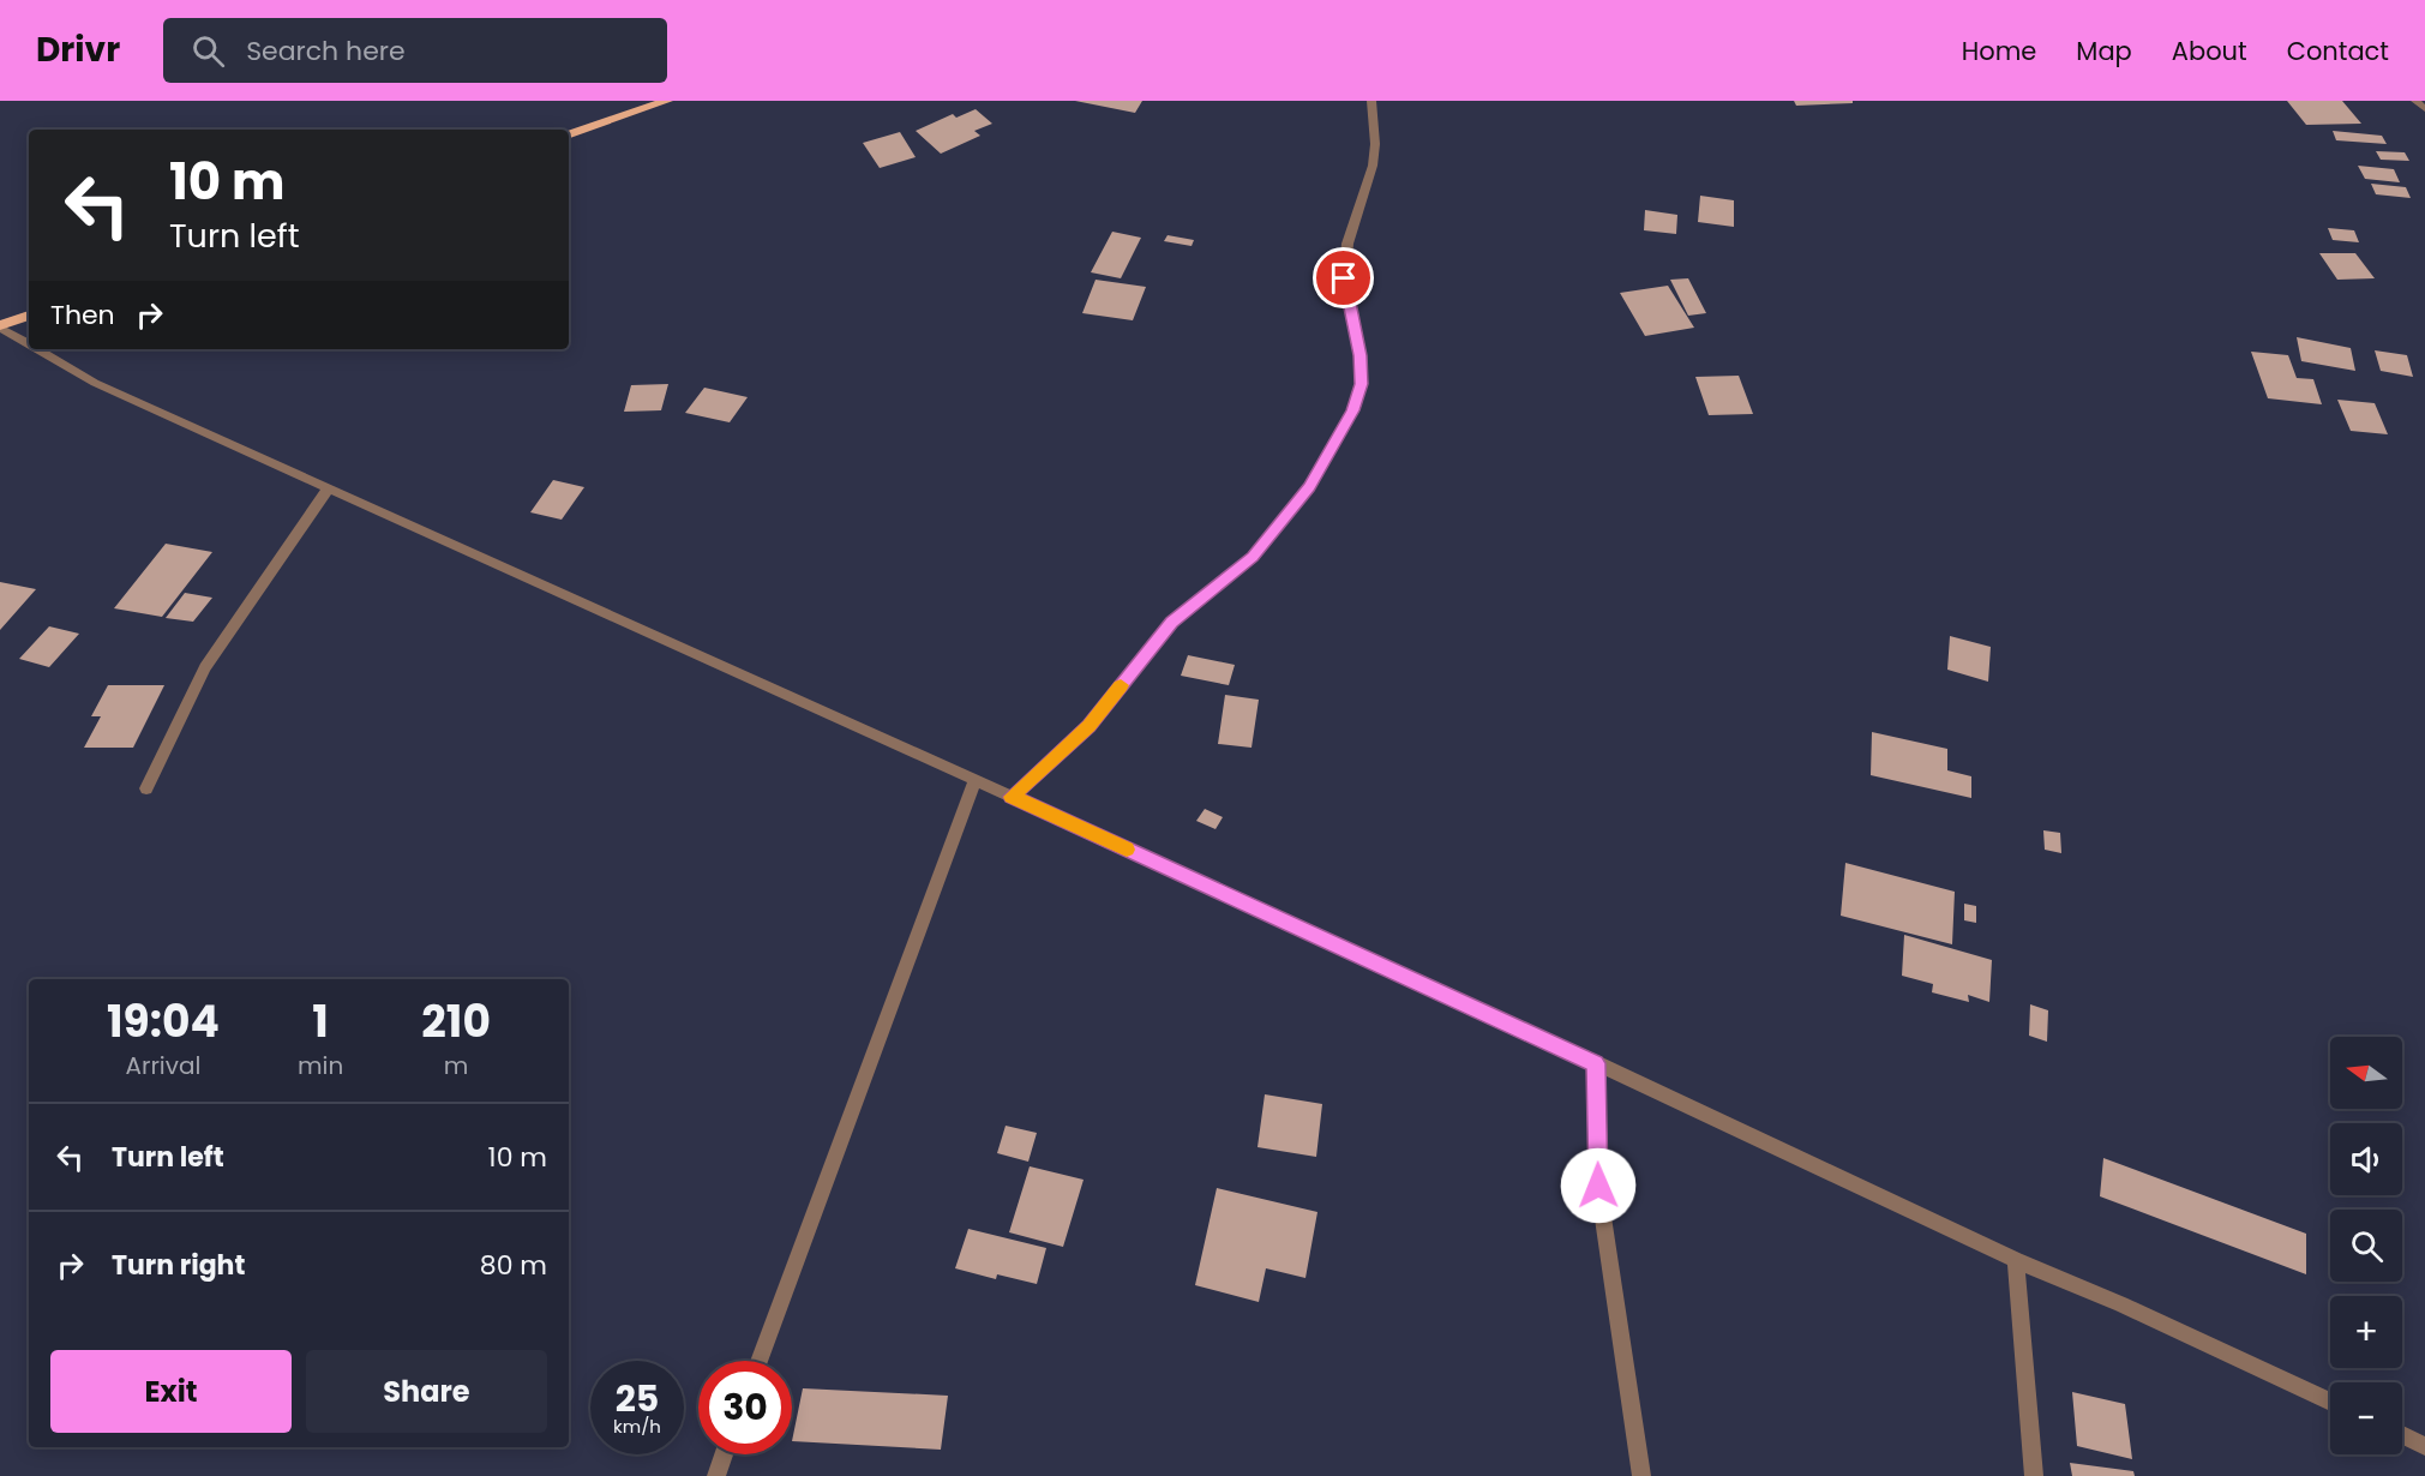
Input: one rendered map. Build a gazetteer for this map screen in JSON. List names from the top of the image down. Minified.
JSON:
{"north":"left","page":{"header":"Drivr","search":"Search here","nav":["Home","Map","About","Contact"],"turn":["10 m","Turn left"],"then":"Then","eta":["19:04","Arrival","1","min","210","m"],"map_buttons":["+","−"],"list":[{"name":"Turn left","value":"10 m"},{"name":"Turn right","value":"80 m"}],"buttons":["Exit","Share"],"speed":"25 km/h","limit":"30"}}
